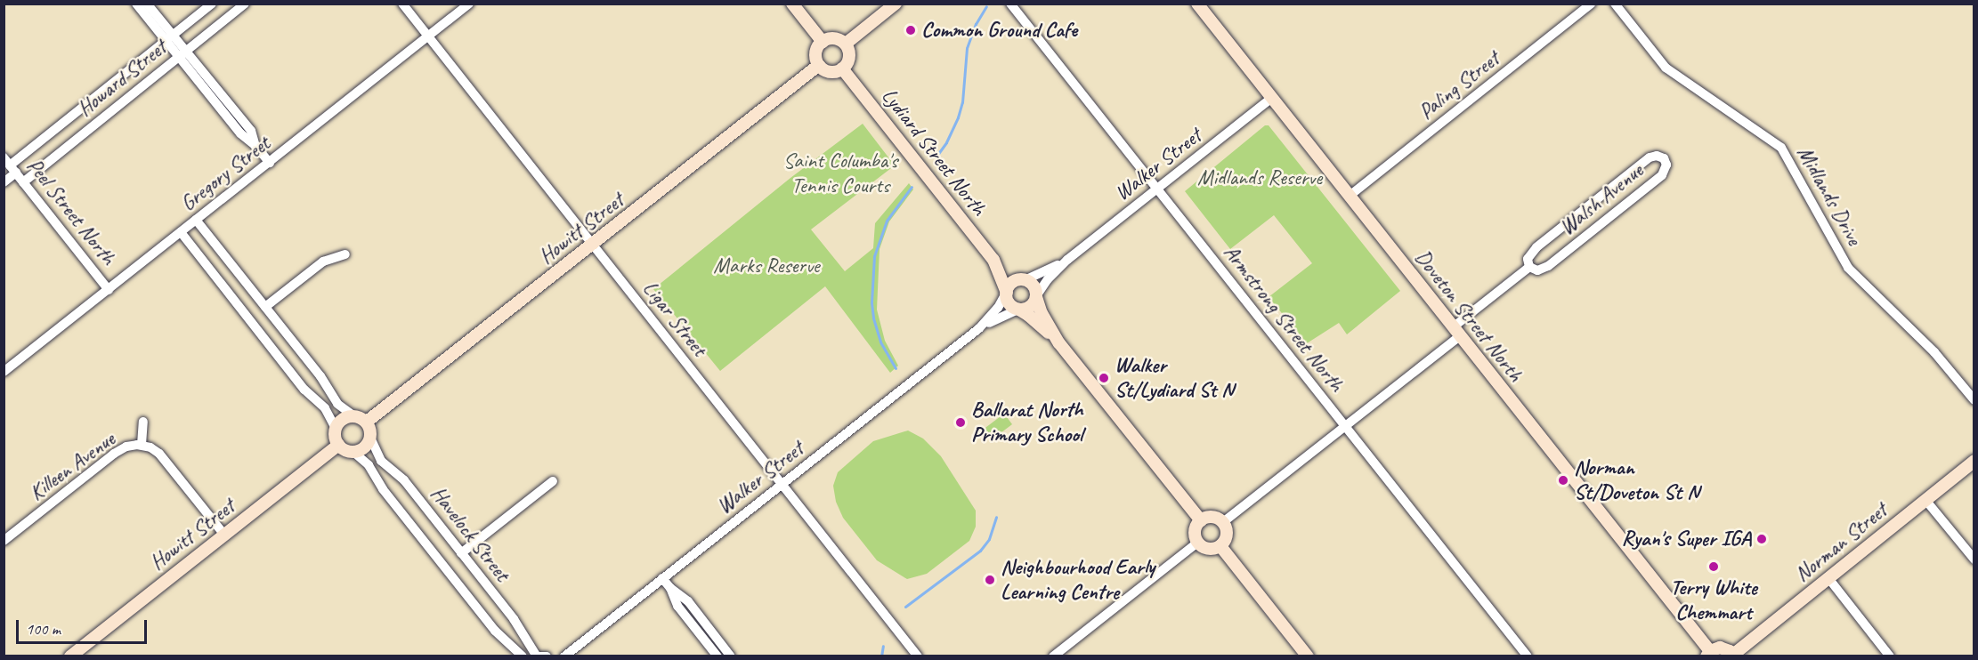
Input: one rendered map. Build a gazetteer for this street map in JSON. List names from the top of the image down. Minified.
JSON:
{"streets":{"street":["Howard Street","Paling Street","Lydiard Street North","Walker Street","Gregory Street","Midlands Drive","Walsh Avenue","Peel Street North","Howitt Street","Doveton Street North","Ligar Street","Armstrong Street North","Killeen Avenue","Havelock Street","Norman Street"]},"crossings":[["Howard Street","Peel Street North"],["Paling Street","Doveton Street North"],["Lydiard Street North","Walker Street"],["Lydiard Street North","Howitt Street"],["Walker Street","Doveton Street North"],["Walker Street","Ligar Street"],["Walker Street","Armstrong Street North"],["Gregory Street","Peel Street North"],["Gregory Street","Ligar Street"],["Walsh Avenue","Doveton Street North"],["Walsh Avenue","Armstrong Street North"],["Howitt Street","Ligar Street"],["Howitt Street","Killeen Avenue"],["Howitt Street","Havelock Street"]],"parks":["Saint Columba's Tennis Courts","Midlands Reserve","Marks Reserve"],"places":["Common Ground Cafe","Walker St/Lydiard St N","Ballarat North Primary School","Norman St/Doveton St N","Ryan's Super IGA","Terry White Chemmart","Neighbourhood Early Learning Centre"],"scale_bar":"100 m"}
